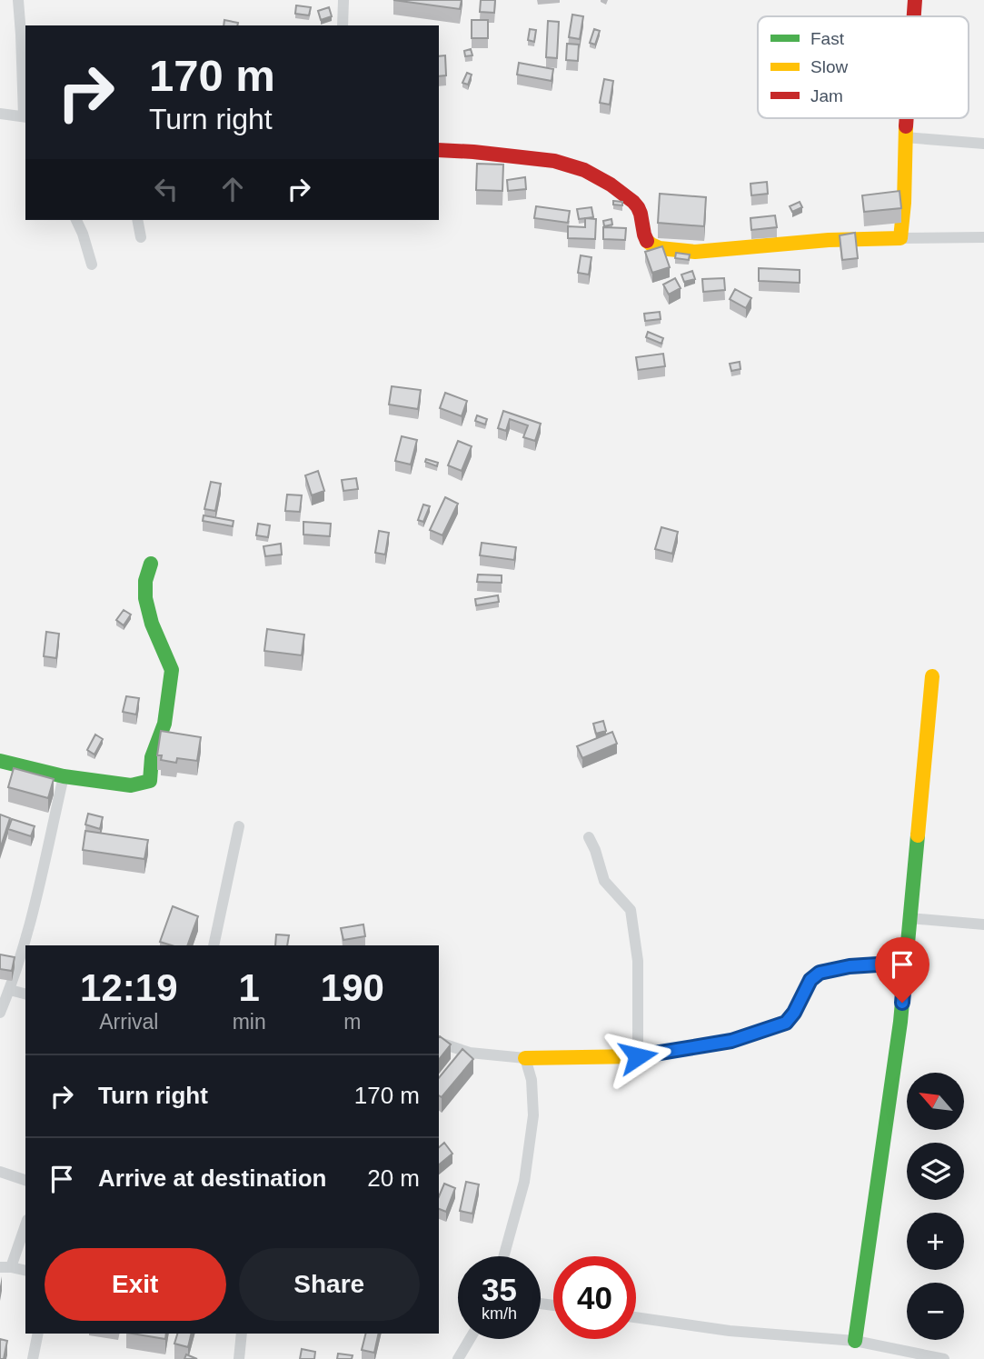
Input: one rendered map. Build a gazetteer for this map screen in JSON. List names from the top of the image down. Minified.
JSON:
{"legend":["Fast","Slow","Jam"],"north":"top left","page":{"turn":["170 m","Turn right"],"eta":["12:19","Arrival","1","min","190","m"],"list":[{"name":"Turn right","value":"170 m"},{"name":"Arrive at destination","value":"20 m"}],"map_buttons":["+","−"],"buttons":["Exit","Share"],"speed":"35 km/h","limit":"40"}}
